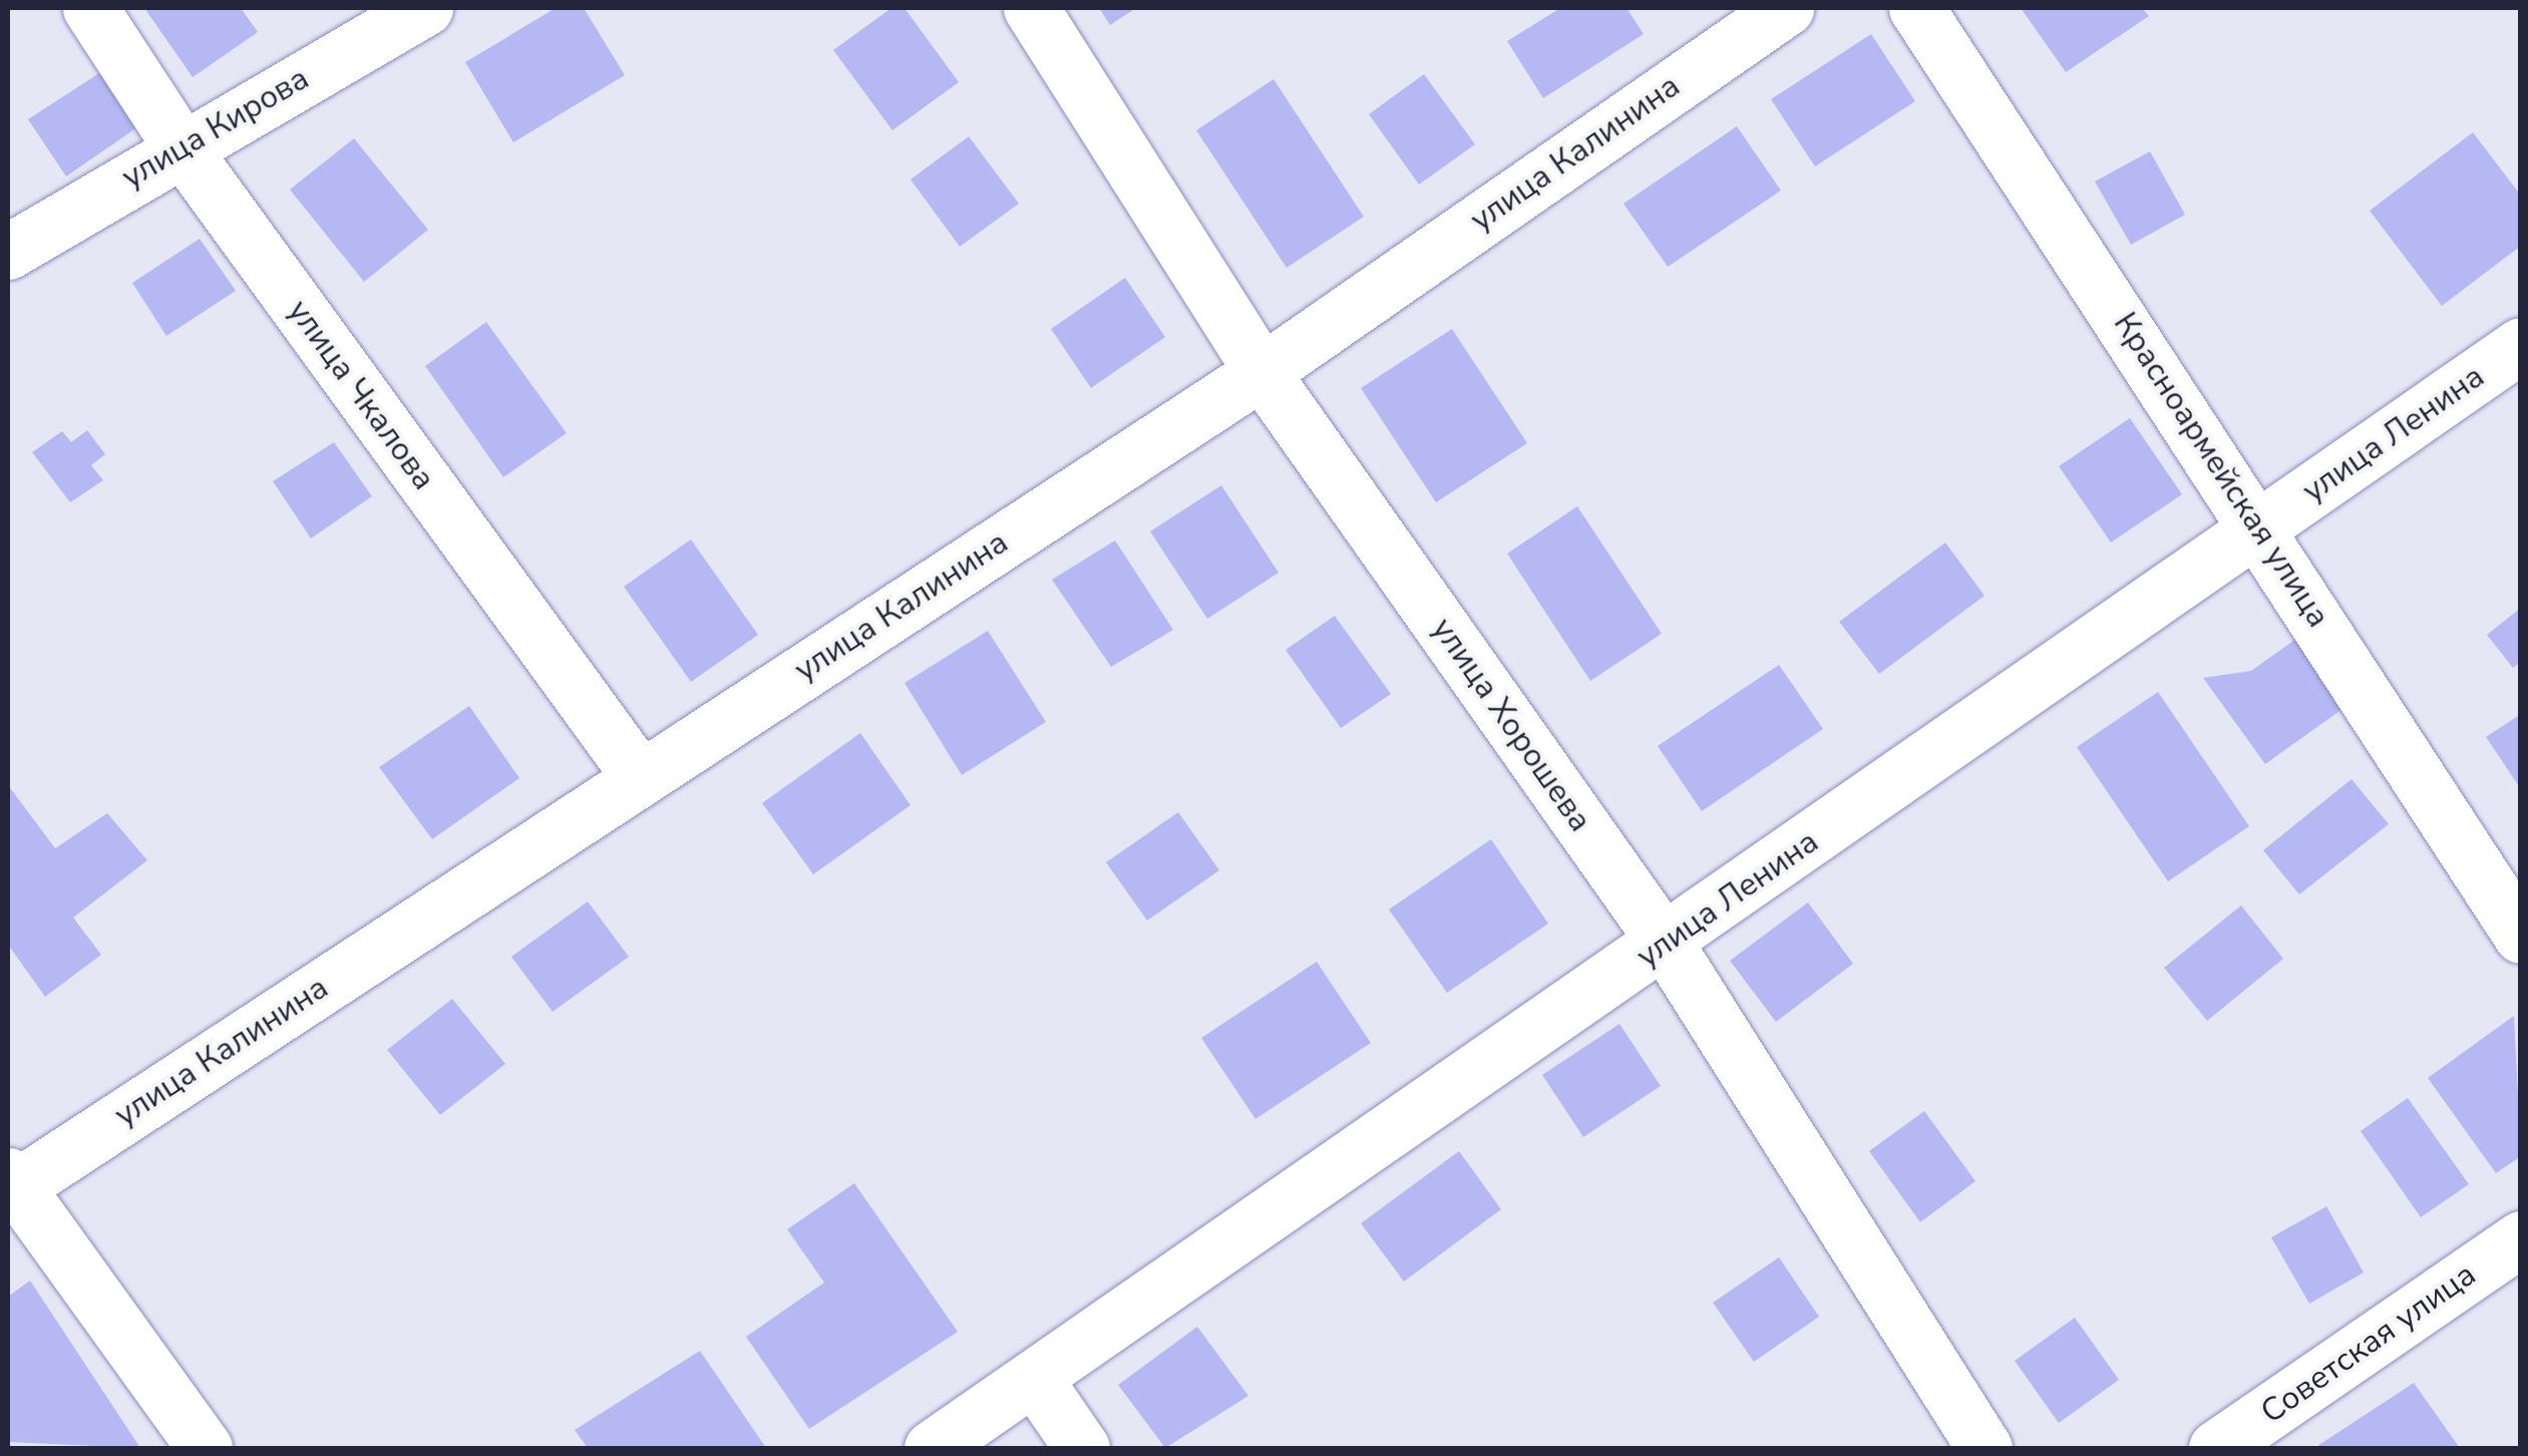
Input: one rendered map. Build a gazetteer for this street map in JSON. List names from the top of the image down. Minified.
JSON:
{"streets":{"street":["улица Кирова","улица Калинина","улица Чкалова","улица Ленина","Красноармейская улица","улица Хорошева","Советская улица"]},"crossings":[["улица Кирова","улица Чкалова"],["улица Калинина","улица Чкалова"],["улица Калинина","улица Хорошева"],["улица Ленина","Красноармейская улица"],["улица Ленина","улица Хорошева"]]}
